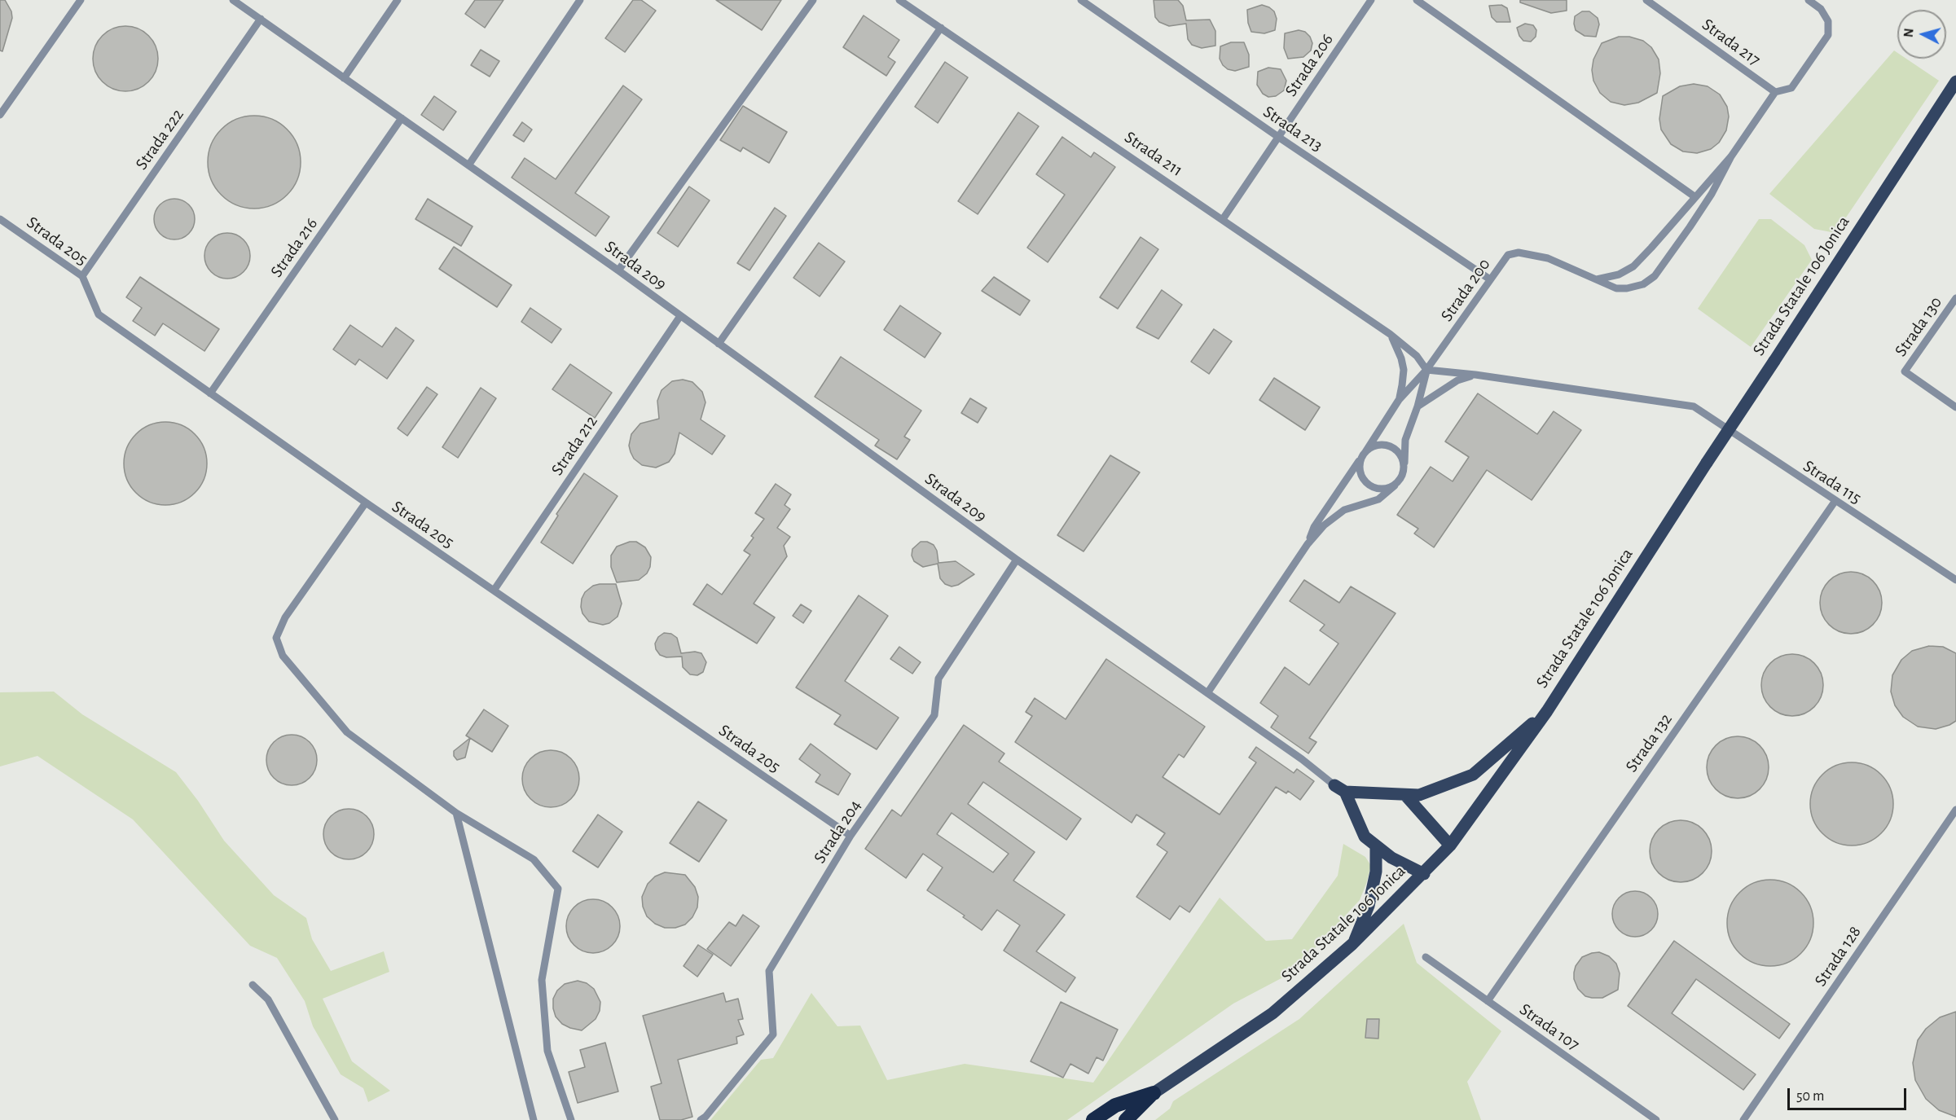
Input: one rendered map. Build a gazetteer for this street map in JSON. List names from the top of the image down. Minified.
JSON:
{"streets":{"highway":["Strada Statale 106 Jonica"],"lane":["Strada 217","Strada 206","Strada 213","Strada 222","Strada 211","Strada 205","Strada 216","Strada 209","Strada 200","Strada 130","Strada 212","Strada 115","Strada 132","Strada 204","Strada 128","Strada 107"]},"crossings":[["Strada 217","Strada 200"],["Strada 206","Strada 213"],["Strada 206","Strada 211"],["Strada 213","Strada 200"],["Strada 222","Strada 205"],["Strada 222","Strada 209"],["Strada 211","Strada 200"],["Strada 205","Strada 216"],["Strada 205","Strada 212"],["Strada 205","Strada 204"],["Strada 216","Strada 209"],["Strada 209","Strada 212"],["Strada 209","Strada 204"],["Strada 115","Strada 132"],["Strada 132","Strada 107"]],"scale_bar":"50 m","north":"left"}
